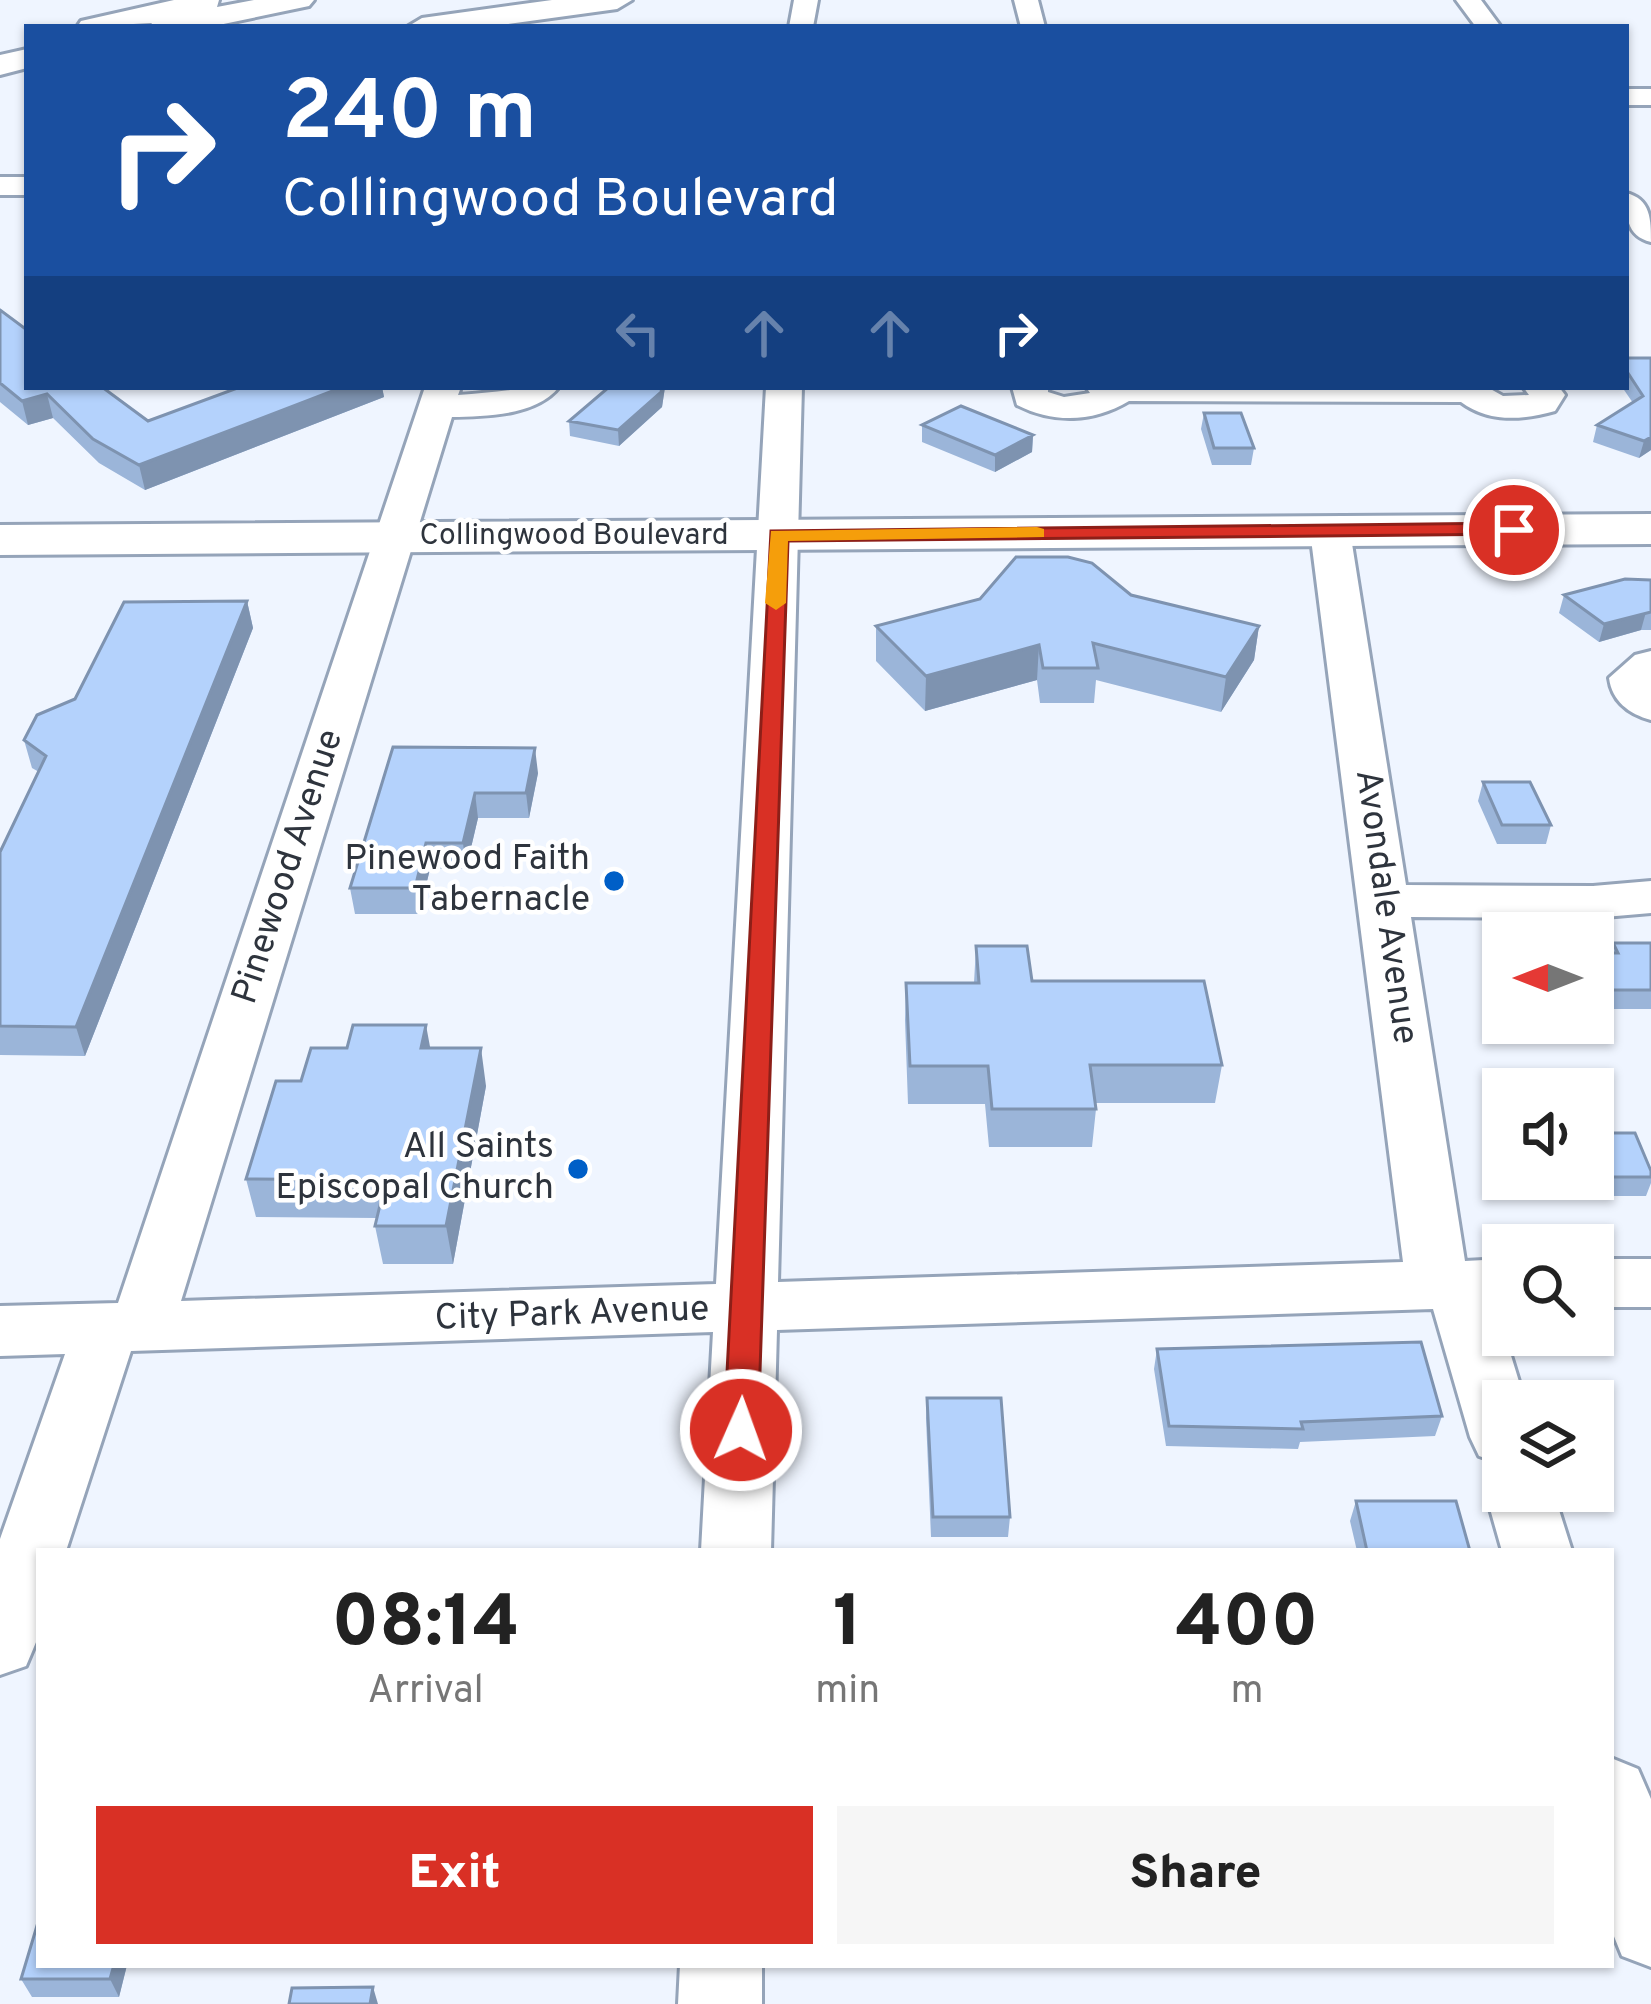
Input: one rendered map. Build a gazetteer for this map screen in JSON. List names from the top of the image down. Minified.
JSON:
{"streets":{"main road":["Collingwood Boulevard"],"street":["Pinewood Avenue","Avondale Avenue","City Park Avenue"]},"crossings":[["Collingwood Boulevard","Pinewood Avenue"],["Collingwood Boulevard","Avondale Avenue"],["Pinewood Avenue","City Park Avenue"],["Avondale Avenue","City Park Avenue"]],"places":["Pinewood Faith Tabernacle","All Saints Episcopal Church"],"north":"left","page":{"turn":["240 m","Collingwood Boulevard"],"eta":["08:14","Arrival","1","min","400","m"],"buttons":["Exit","Share"]}}
